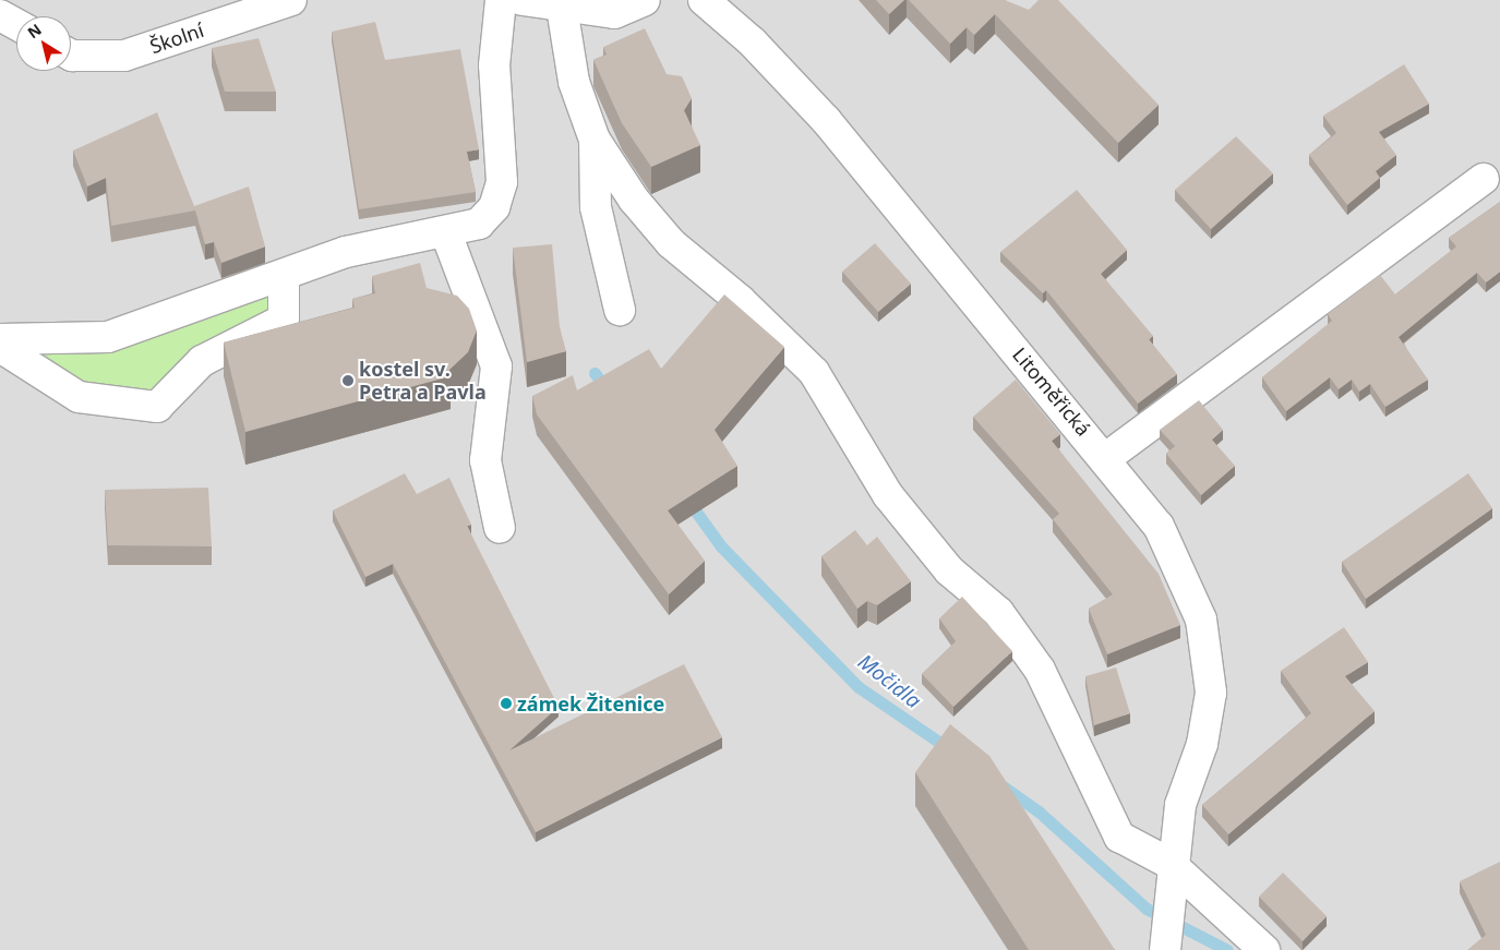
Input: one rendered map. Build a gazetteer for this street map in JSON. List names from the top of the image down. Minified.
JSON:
{"streets":{"street":["Školní","Litoměřická"]},"water":["Močidla"],"places":["kostel sv. Petra a Pavla","zámek Žitenice"],"north":"top left"}
